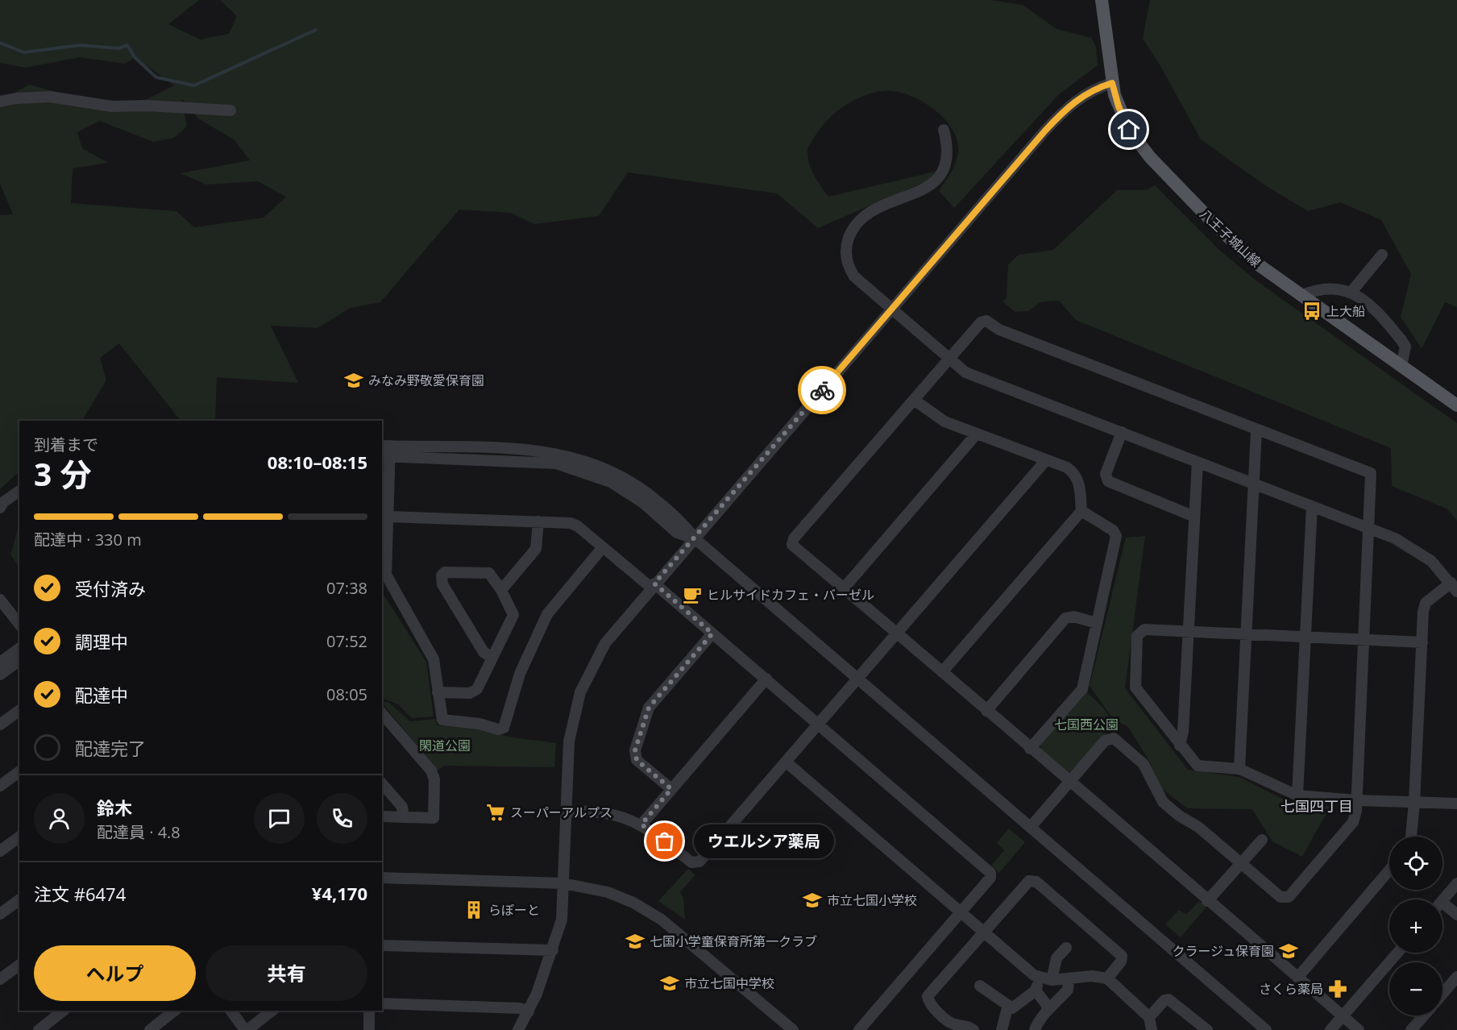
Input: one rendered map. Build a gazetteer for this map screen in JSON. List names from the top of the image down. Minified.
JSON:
{"streets":{"main road":["八王子城山線"]},"districts":["七国四丁目"],"parks":["七国西公園","閑道公園"],"places":{"bus stop":["上大船"],"school or university":["みなみ野敬愛保育園","市立七国小学校","七国小学童保育所第一クラブ","クラージュ保育園","市立七国中学校"],"cafe":["ヒルサイドカフェ・バーゼル"],"supermarket":["スーパーアルプス"],"other":["ウエルシア薬局"],"building":["らぽーと"],"pharmacy":["さくら薬局"]},"page":{"heading":["3 分","到着まで","08:10–08:15"],"panel":["鈴木","配達員 · 4.8","注文 #6474","¥4,170"],"bar":"配達中 · 330 m","list":[["受付済み","07:38"],["調理中","07:52"],["配達中","08:05"],"配達完了"],"bubble":"ウエルシア薬局","map_buttons":["+","−"],"buttons":["ヘルプ","共有"]}}
